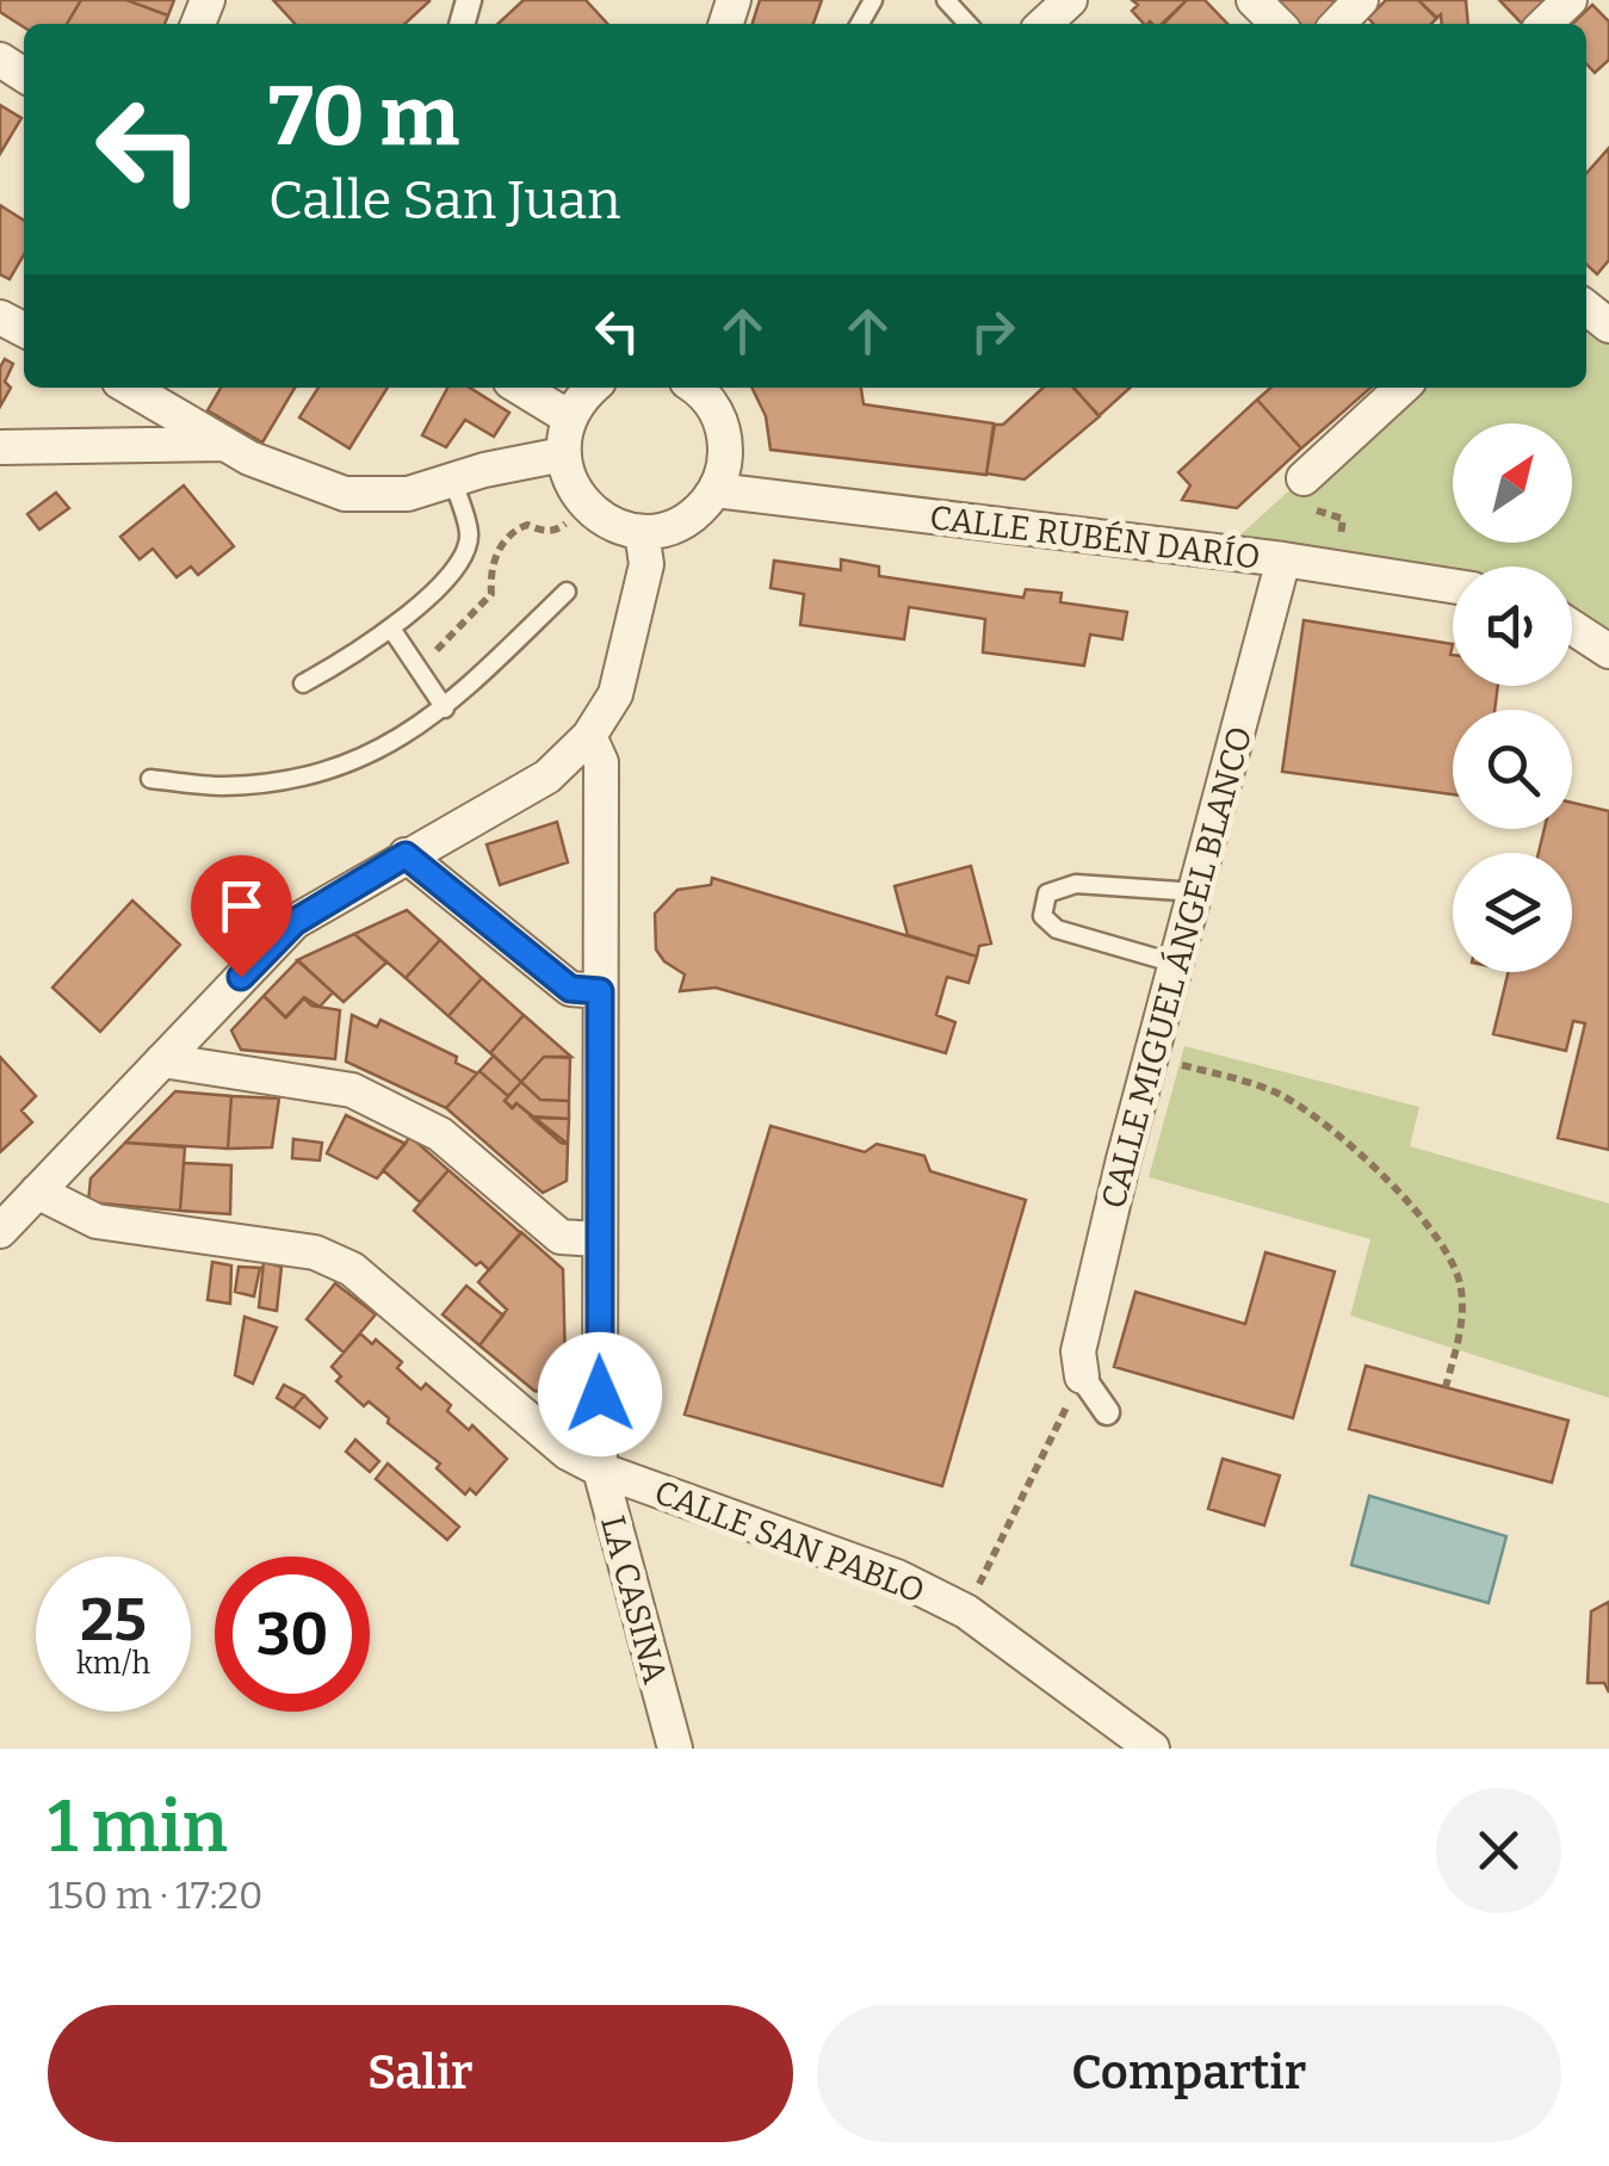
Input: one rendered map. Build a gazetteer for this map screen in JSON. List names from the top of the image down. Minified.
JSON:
{"streets":{"street":["CALLE RUBÉN DARÍO","CALLE MIGUEL ÁNGEL BLANCO","CALLE SAN PABLO","LA CASINA"]},"crossings":[["CALLE RUBÉN DARÍO","CALLE MIGUEL ÁNGEL BLANCO"],["CALLE SAN PABLO","LA CASINA"]],"north":"top right","page":{"turn":["70 m","Calle San Juan"],"speed":"25 km/h","limit":"30","heading":["1 min","150 m · 17:20"],"buttons":["Salir","Compartir"]}}
